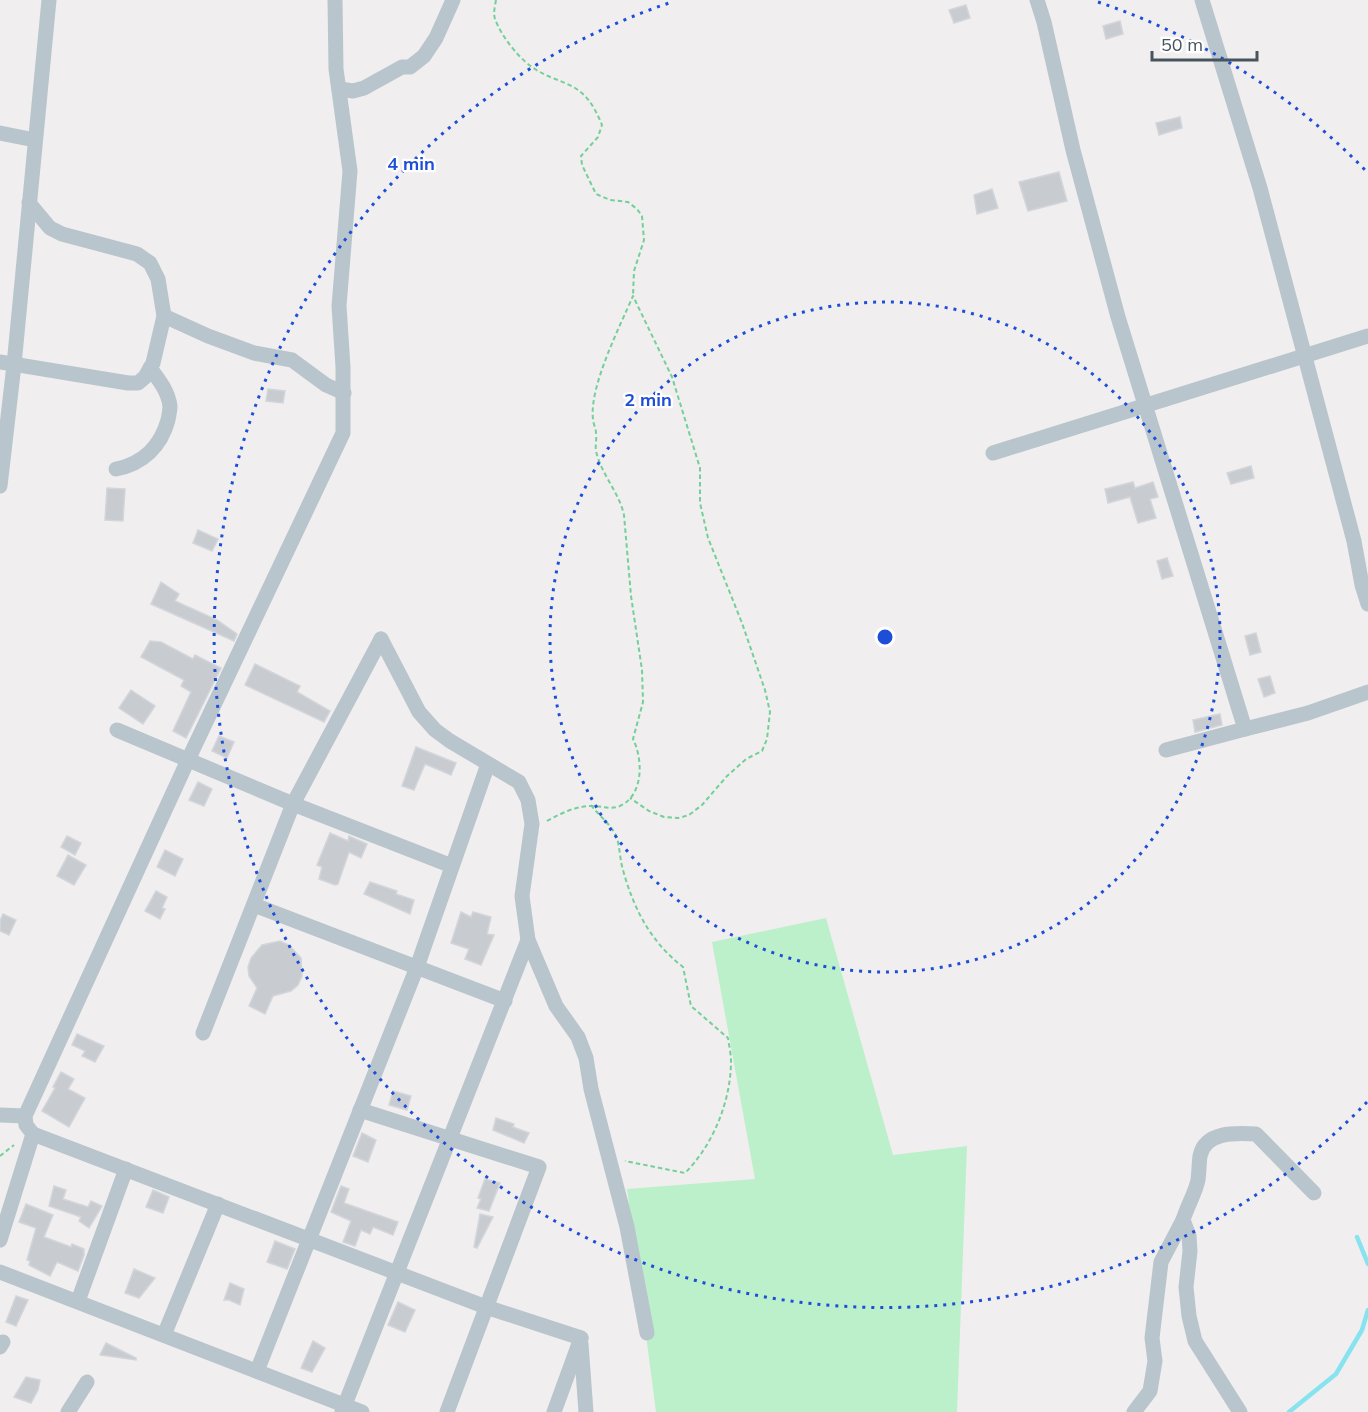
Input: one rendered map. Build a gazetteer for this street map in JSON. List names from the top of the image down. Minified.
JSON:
{"scale_bar":"50 m","rings":["4 min","2 min"]}
